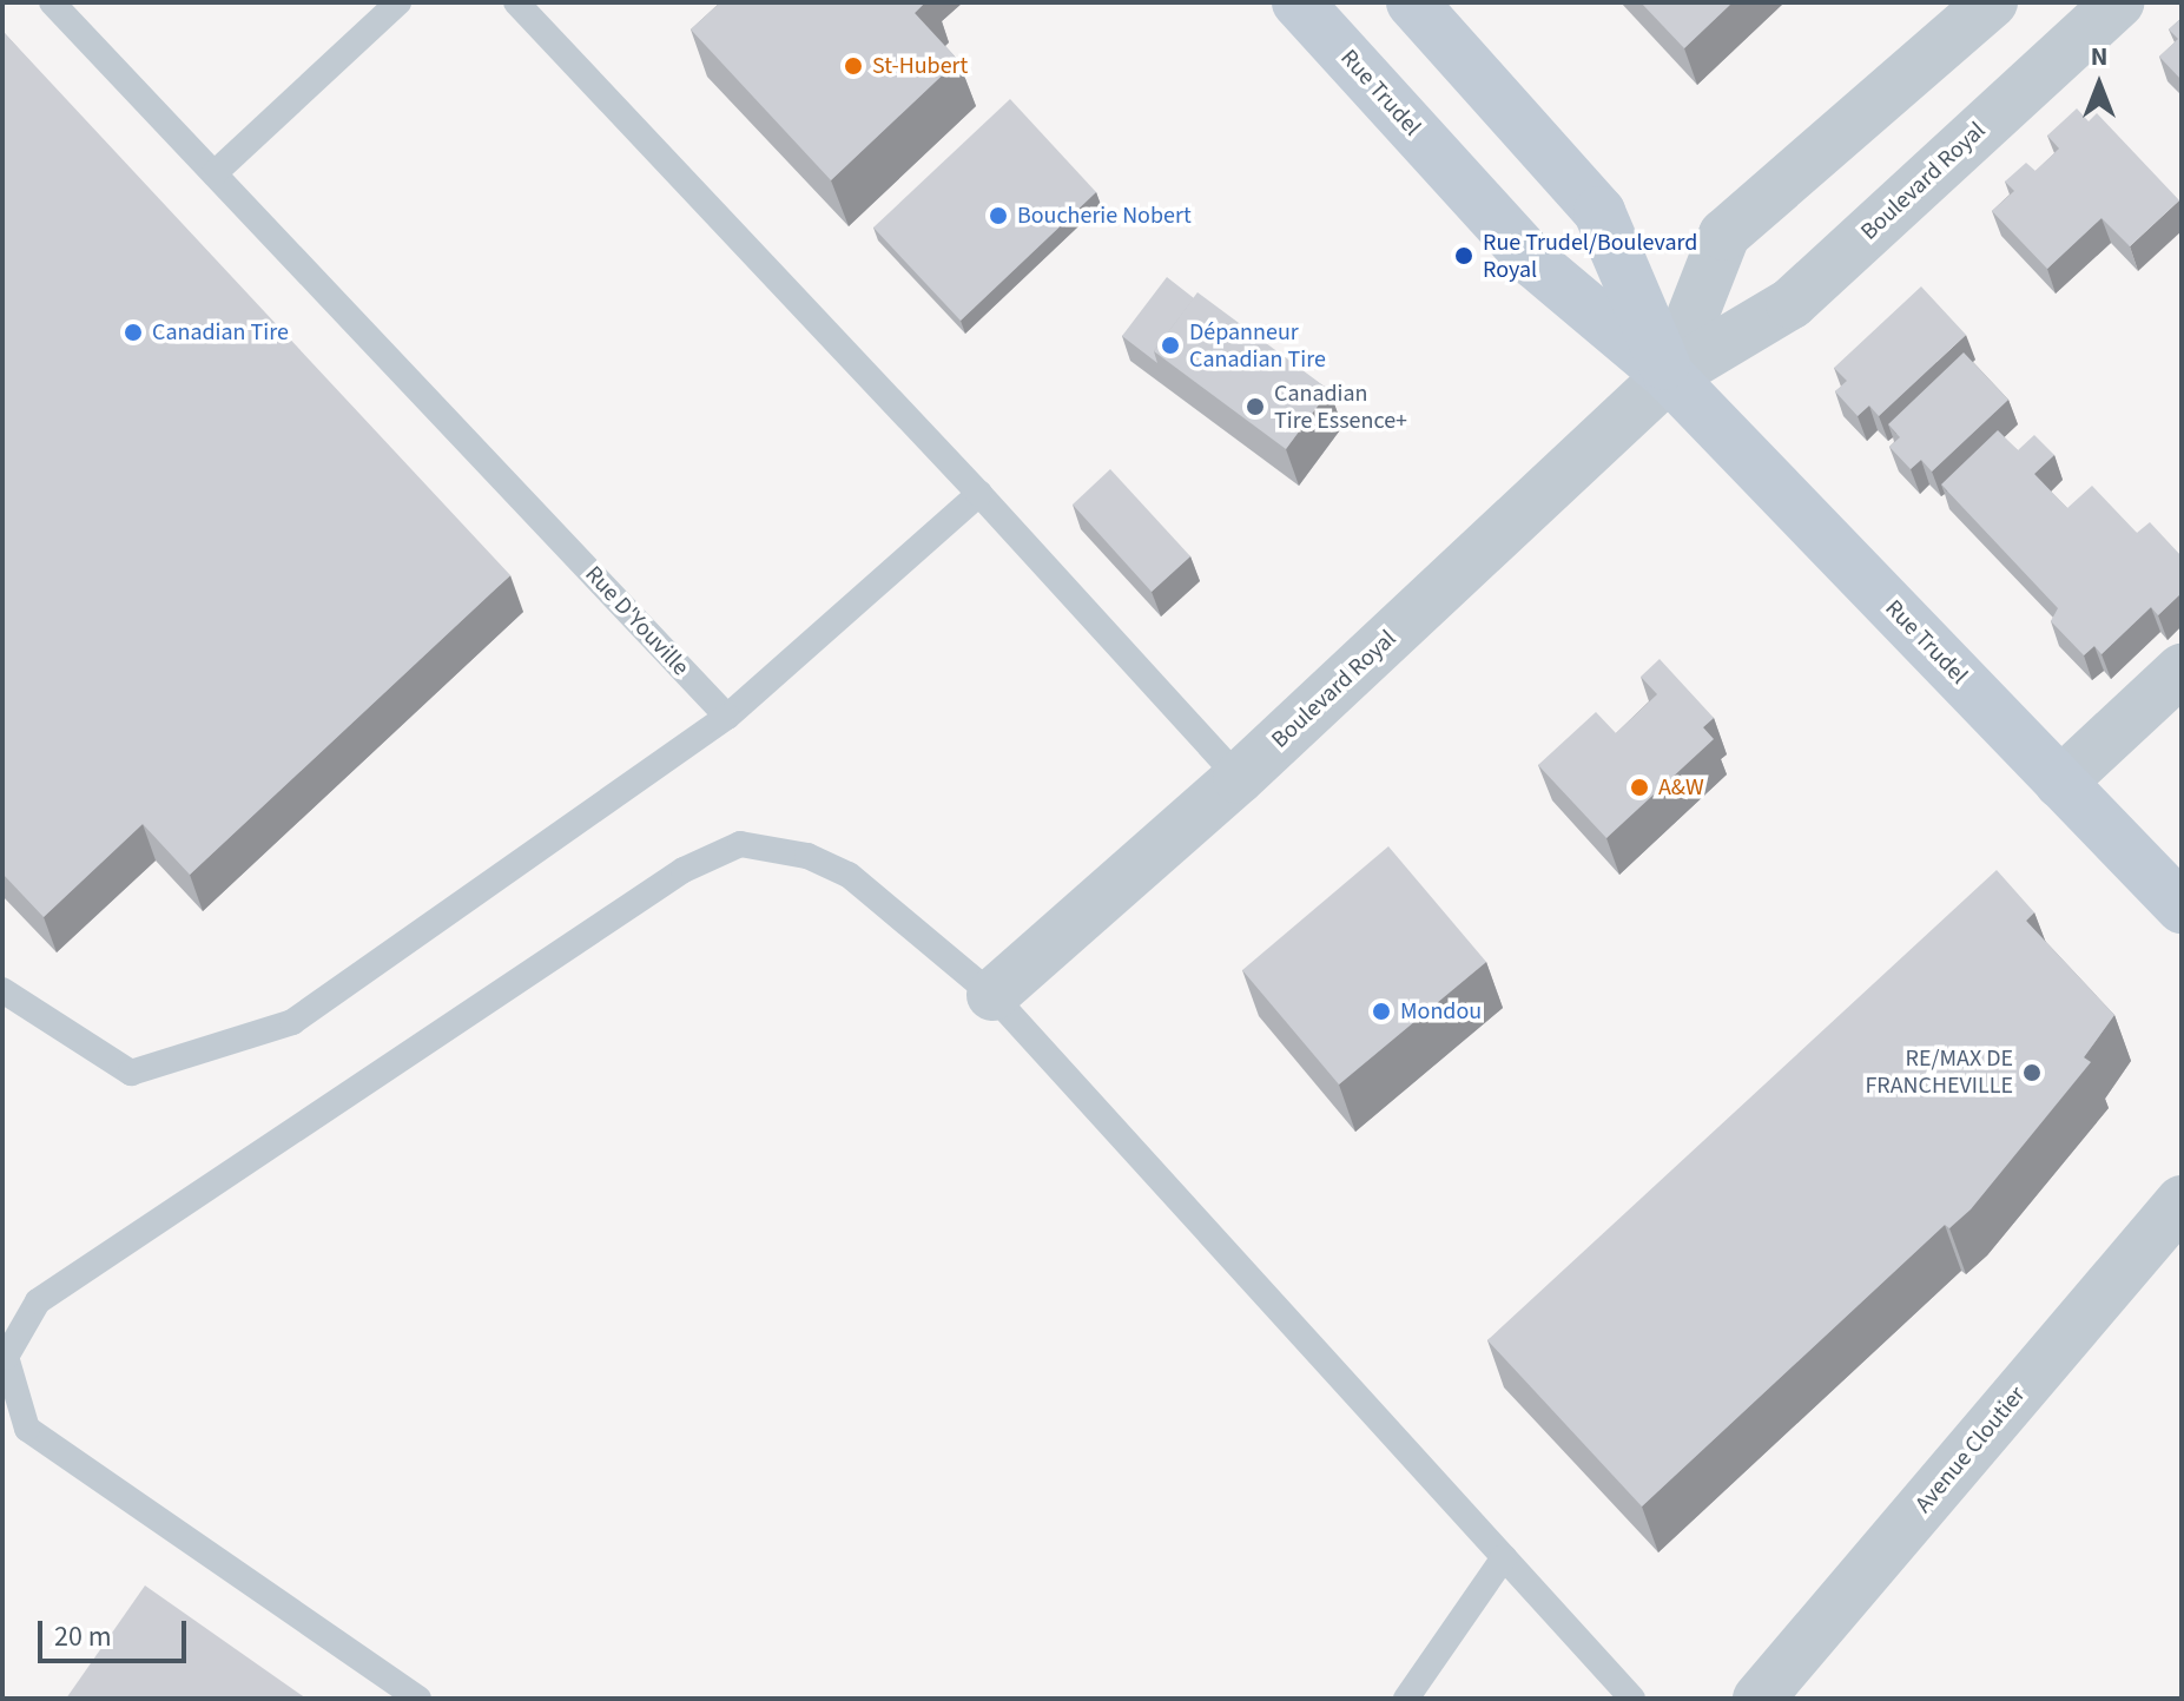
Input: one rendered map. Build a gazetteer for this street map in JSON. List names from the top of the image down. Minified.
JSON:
{"streets":{"main road":["Rue Trudel"],"street":["Boulevard Royal","Avenue Cloutier"],"lane":["Rue D'Youville"]},"crossings":[["Rue Trudel","Boulevard Royal"]],"places":["St-Hubert","Boucherie Nobert","Rue Trudel/Boulevard Royal","Canadian Tire","Dépanneur Canadian Tire","Canadian Tire Essence+","A&W","Mondou","RE/MAX DE FRANCHEVILLE"],"scale_bar":"20 m","north":"top"}
